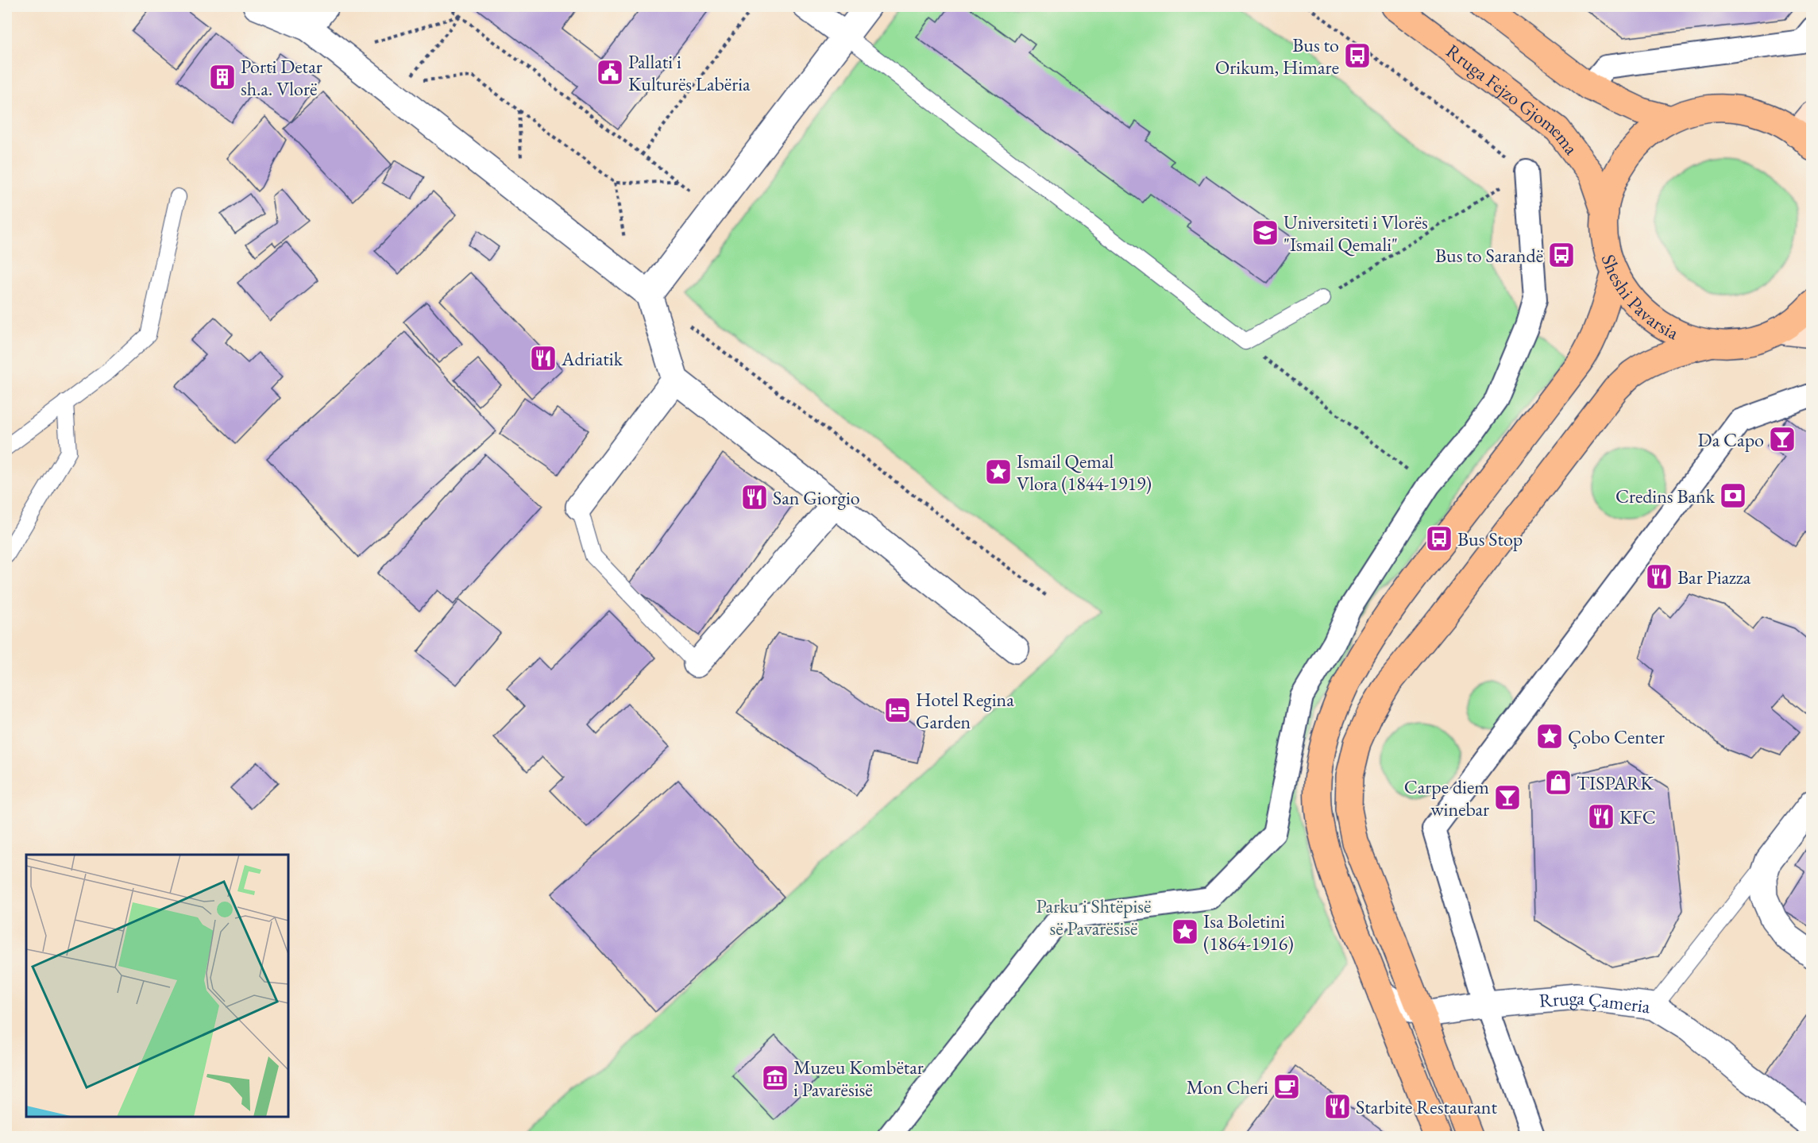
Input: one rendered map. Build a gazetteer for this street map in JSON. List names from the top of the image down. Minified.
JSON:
{"streets":{"main road":["Rruga Fejzo Gjomema","Sheshi Pavarsia"],"street":["Rruga Çameria"]},"crossings":[["Rruga Fejzo Gjomema","Sheshi Pavarsia"]],"parks":["Parku i Shtëpisë së Pavarësisë"],"places":{"bus stop":["Bus to Orikum, Himare","Bus to Sarandë","Bus Stop"],"public building":["Pallati i Kulturës Labëria"],"building":["Porti Detar sh.a. Vlorë"],"school or university":["Universiteti i Vlorës \"Ismail Qemali\""],"restaurant":["Adriatik","San Giorgio","Bar Piazza","KFC","Starbite Restaurant"],"bar":["Da Capo","Carpe diem winebar"],"place":["Ismail Qemal Vlora (1844-1919)","Çobo Center","Isa Boletini (1864-1916)"],"bank":["Credins Bank"],"hotel":["Hotel Regina Garden"],"shop":["TISPARK"],"museum":["Muzeu Kombëtar i Pavarësisë"],"cafe":["Mon Cheri"]}}
